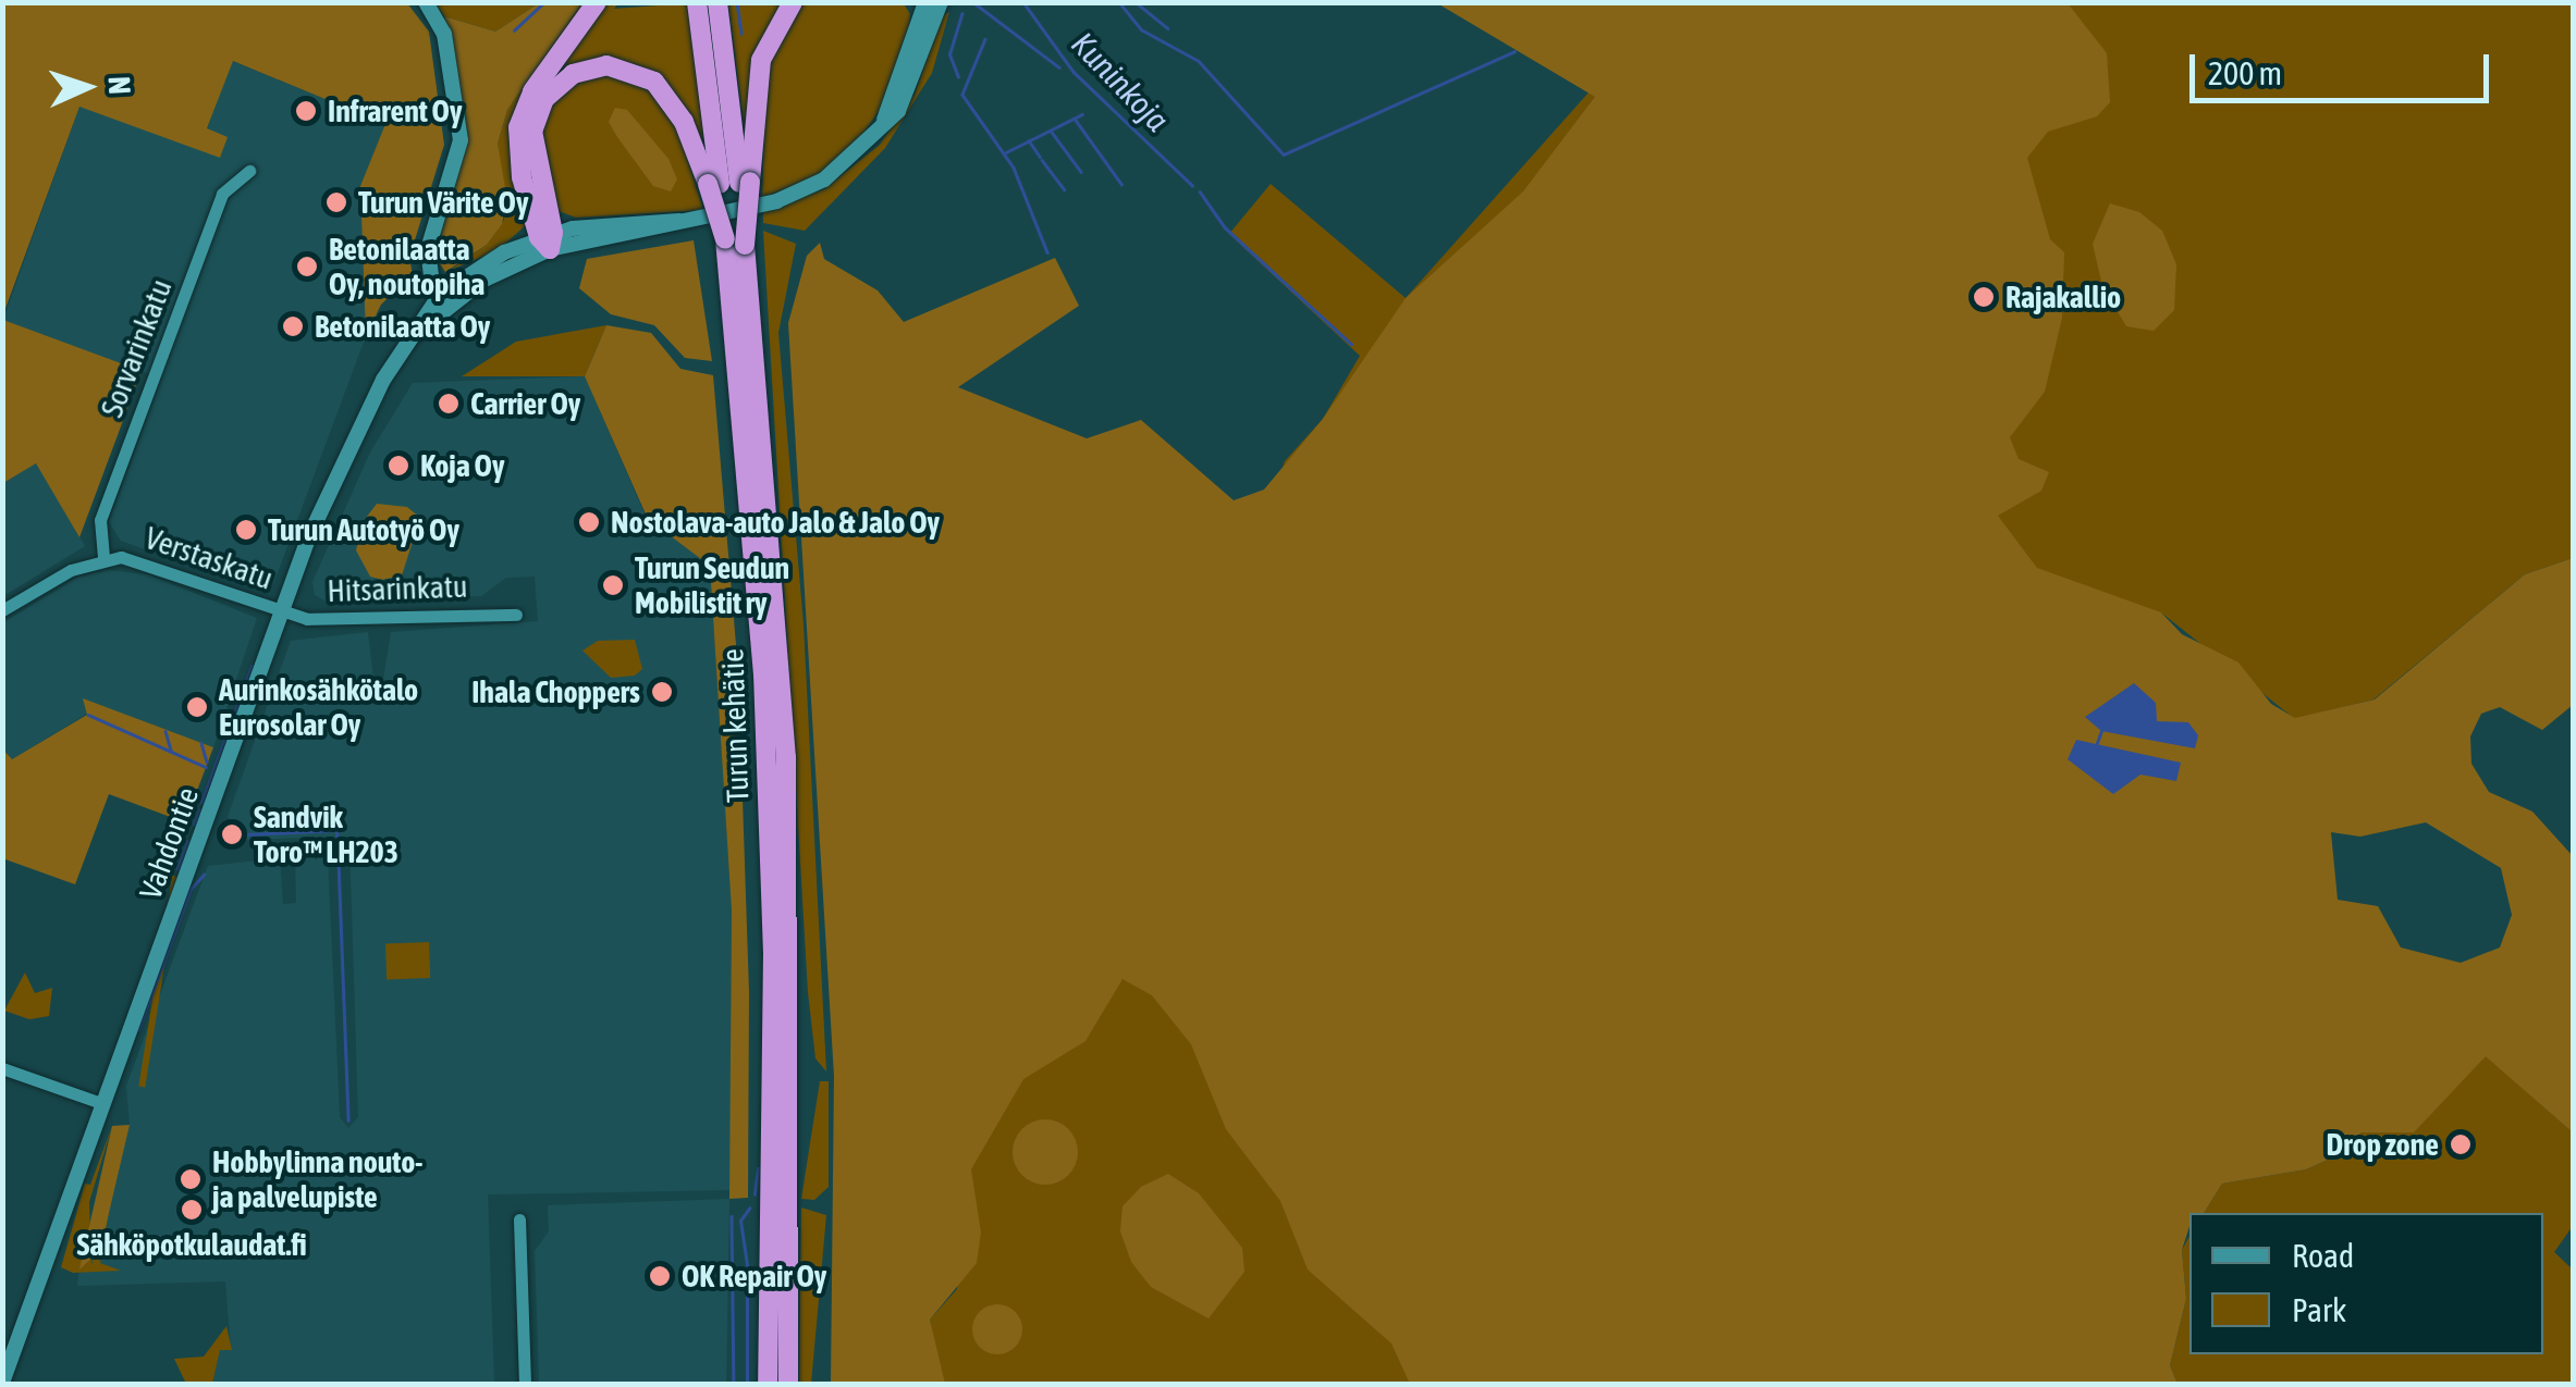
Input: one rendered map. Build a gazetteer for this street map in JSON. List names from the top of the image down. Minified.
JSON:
{"streets":{"highway":["Turun kehätie"],"street":["Sorvarinkatu","Verstaskatu","Hitsarinkatu","Vahdontie"]},"crossings":[["Sorvarinkatu","Verstaskatu"],["Verstaskatu","Hitsarinkatu"],["Verstaskatu","Vahdontie"],["Hitsarinkatu","Vahdontie"]],"water":["Kuninkoja"],"places":["Infrarent Oy","Turun Värite Oy","Betonilaatta Oy, noutopiha","Rajakallio","Betonilaatta Oy","Carrier Oy","Koja Oy","Nostolava-auto Jalo & Jalo Oy","Turun Autotyö Oy","Turun Seudun Mobilistit ry","Ihala Choppers","Aurinkosähkötalo Eurosolar Oy","Sandvik Toro™ LH203","Drop zone","Hobbylinna nouto- ja palvelupiste","Sähköpotkulaudat.fi","OK Repair Oy"],"legend":["Road","Park"],"scale_bar":"200 m","north":"right"}
